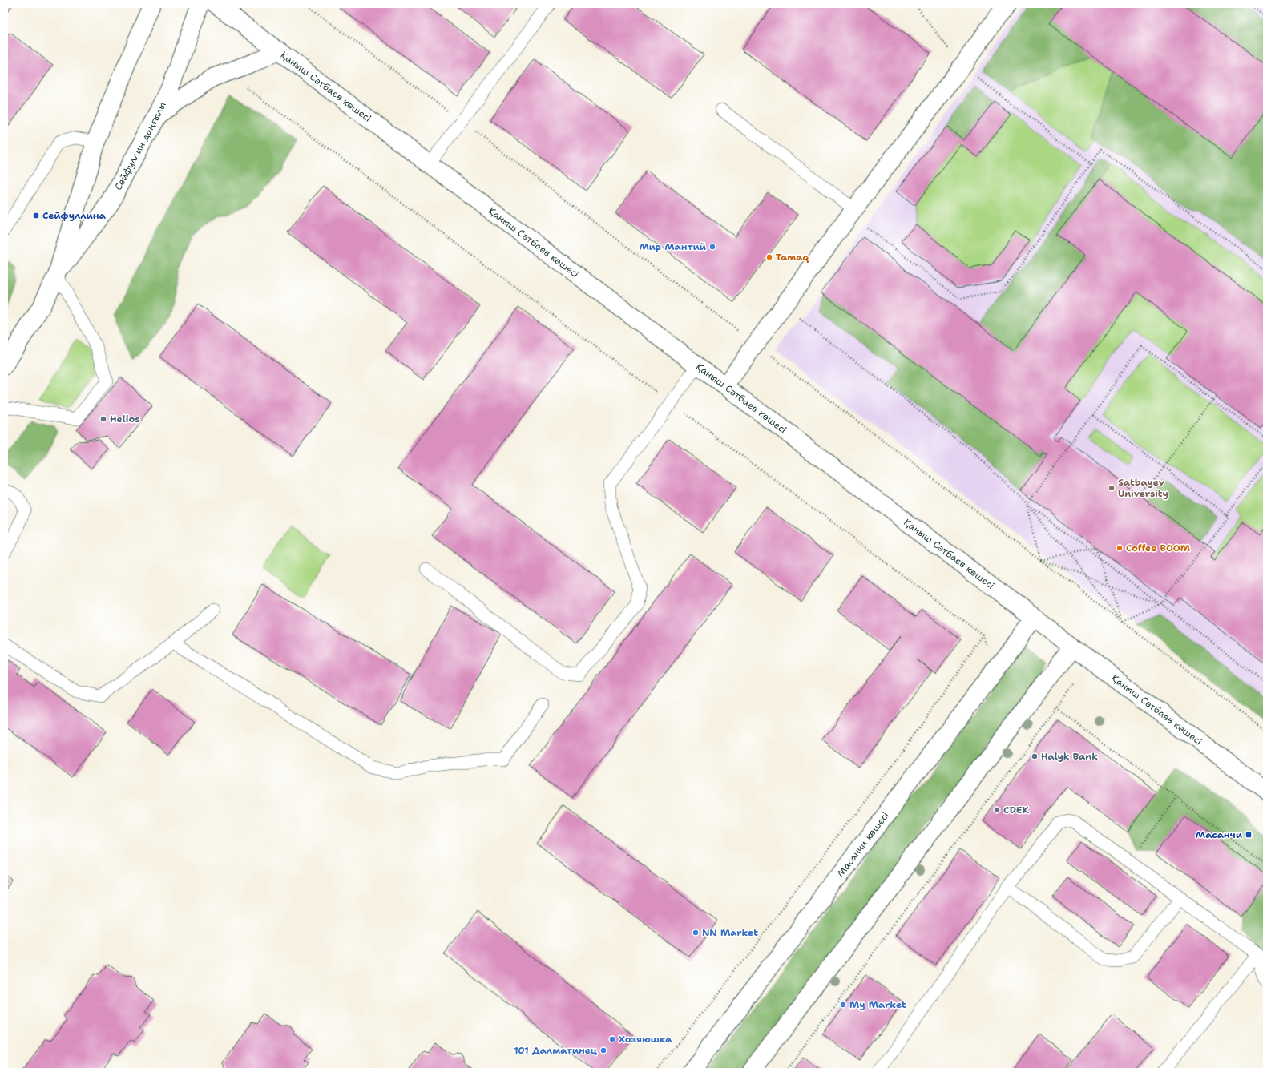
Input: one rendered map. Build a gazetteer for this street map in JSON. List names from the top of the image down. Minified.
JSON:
{"streets":{"main road":["Қаныш Сәтбаев көшесі","Сейфуллин даңғылы","Масанчи көшесі"]},"crossings":[["Қаныш Сәтбаев көшесі","Масанчи көшесі"]],"places":{"transit":["Сейфуллина","Масанчи"],"other":["Мир Мантий","Tamaq","Helios","Satbayev University","Coffee BOOM","Halyk Bank","CDEK","NN Market","My Market","Хозяюшка","101 Далматинец"]}}
